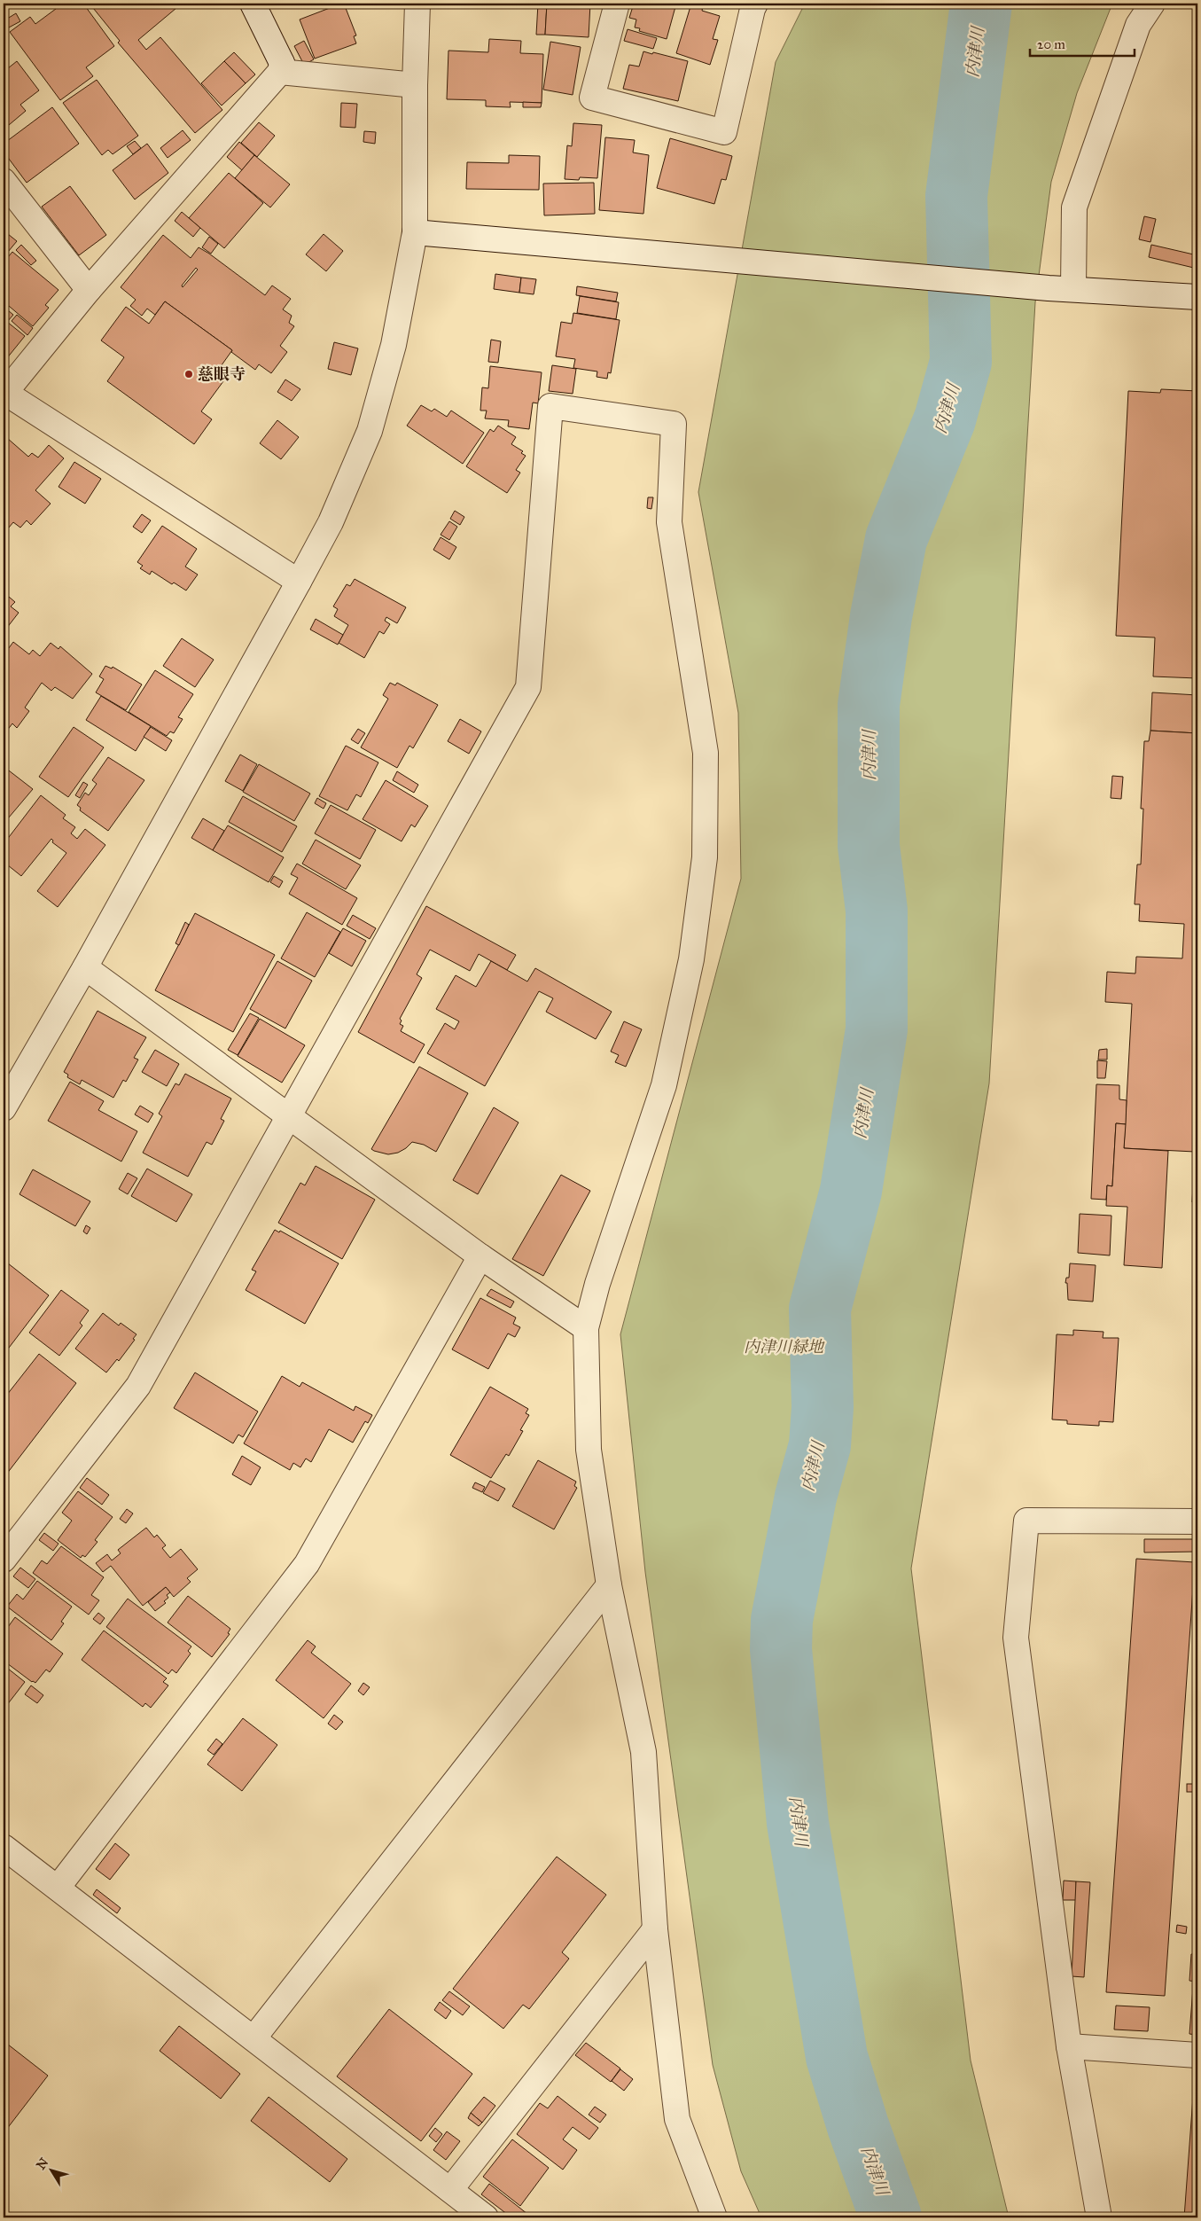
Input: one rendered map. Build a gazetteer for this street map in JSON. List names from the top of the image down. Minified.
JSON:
{"water":["内津川"],"parks":["内津川緑地"],"places":["慈眼寺"],"scale_bar":"20 m","north":"top left"}
